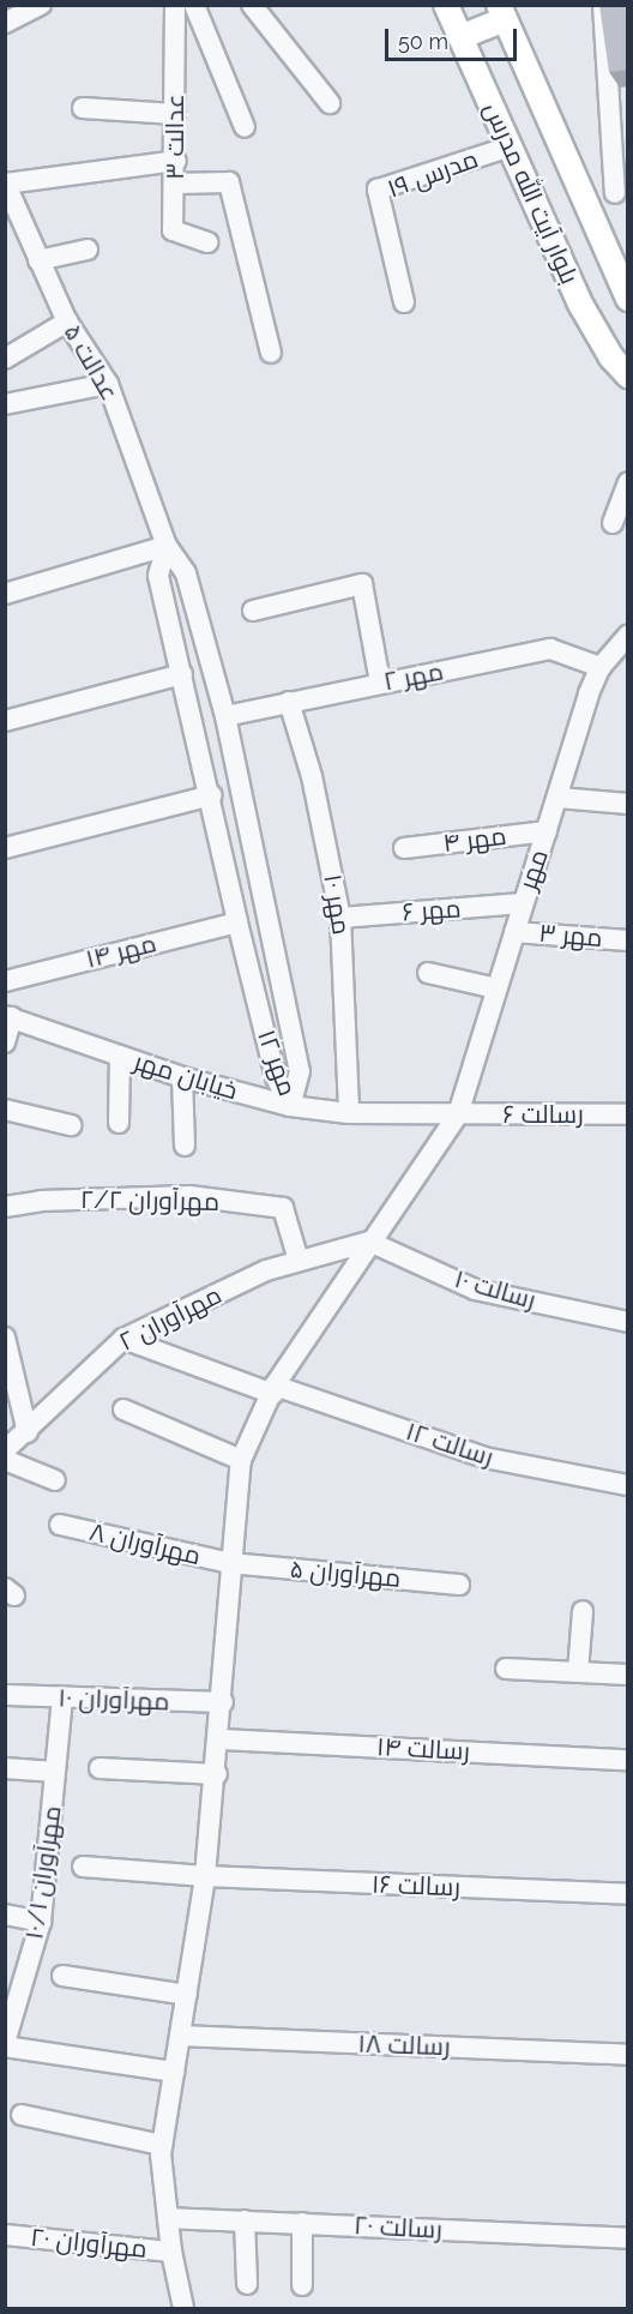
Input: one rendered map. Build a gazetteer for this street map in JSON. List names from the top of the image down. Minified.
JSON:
{"streets":{"main road":["بلوار آیت الله مدرس"],"street":["عدالت ۳","مدرس ۱۹","عدالت ۵","مهر ۲","مهر ۴","مهر","مهر ۱۰","مهر ۶","مهر ۳","مهر ۱۴","مهر ۱۲","خیابان مهر","رسالت ۶","مهرآوران ۲/۲","رسالت ۱۰","مهرآوران ۲","رسالت ۱۲","مهرآوران ۸","مهرآوران ۵","مهرآوران ۱۰","رسالت ۱۴","مهرآوران ۱۰/۱","رسالت ۱۶","رسالت ۱۸","رسالت ۲۰","مهرآوران ۲۰"]},"crossings":[["مدرس ۱۹","بلوار آیت الله مدرس"],["عدالت ۵","مهر ۱۲"],["مهر ۲","مهر"],["مهر ۲","مهر ۱۰"],["مهر ۲","مهر ۱۲"],["مهر ۴","مهر"],["مهر","مهر ۶"],["مهر","مهر ۳"],["مهر","خیابان مهر"],["مهر","رسالت ۶"],["مهر","رسالت ۱۰"],["مهر","مهرآوران ۲"],["مهر","رسالت ۱۲"],["مهر ۱۰","مهر ۶"],["مهر ۱۰","خیابان مهر"],["مهر ۱۴","مهر ۱۲"],["مهر ۱۲","خیابان مهر"],["خیابان مهر","رسالت ۶"],["مهرآوران ۲/۲","مهرآوران ۲"],["رسالت ۱۰","مهرآوران ۲"],["مهرآوران ۲","رسالت ۱۲"],["مهرآوران ۸","مهرآوران ۵"],["مهرآوران ۱۰","مهرآوران ۱۰/۱"]],"scale_bar":"50 m"}
